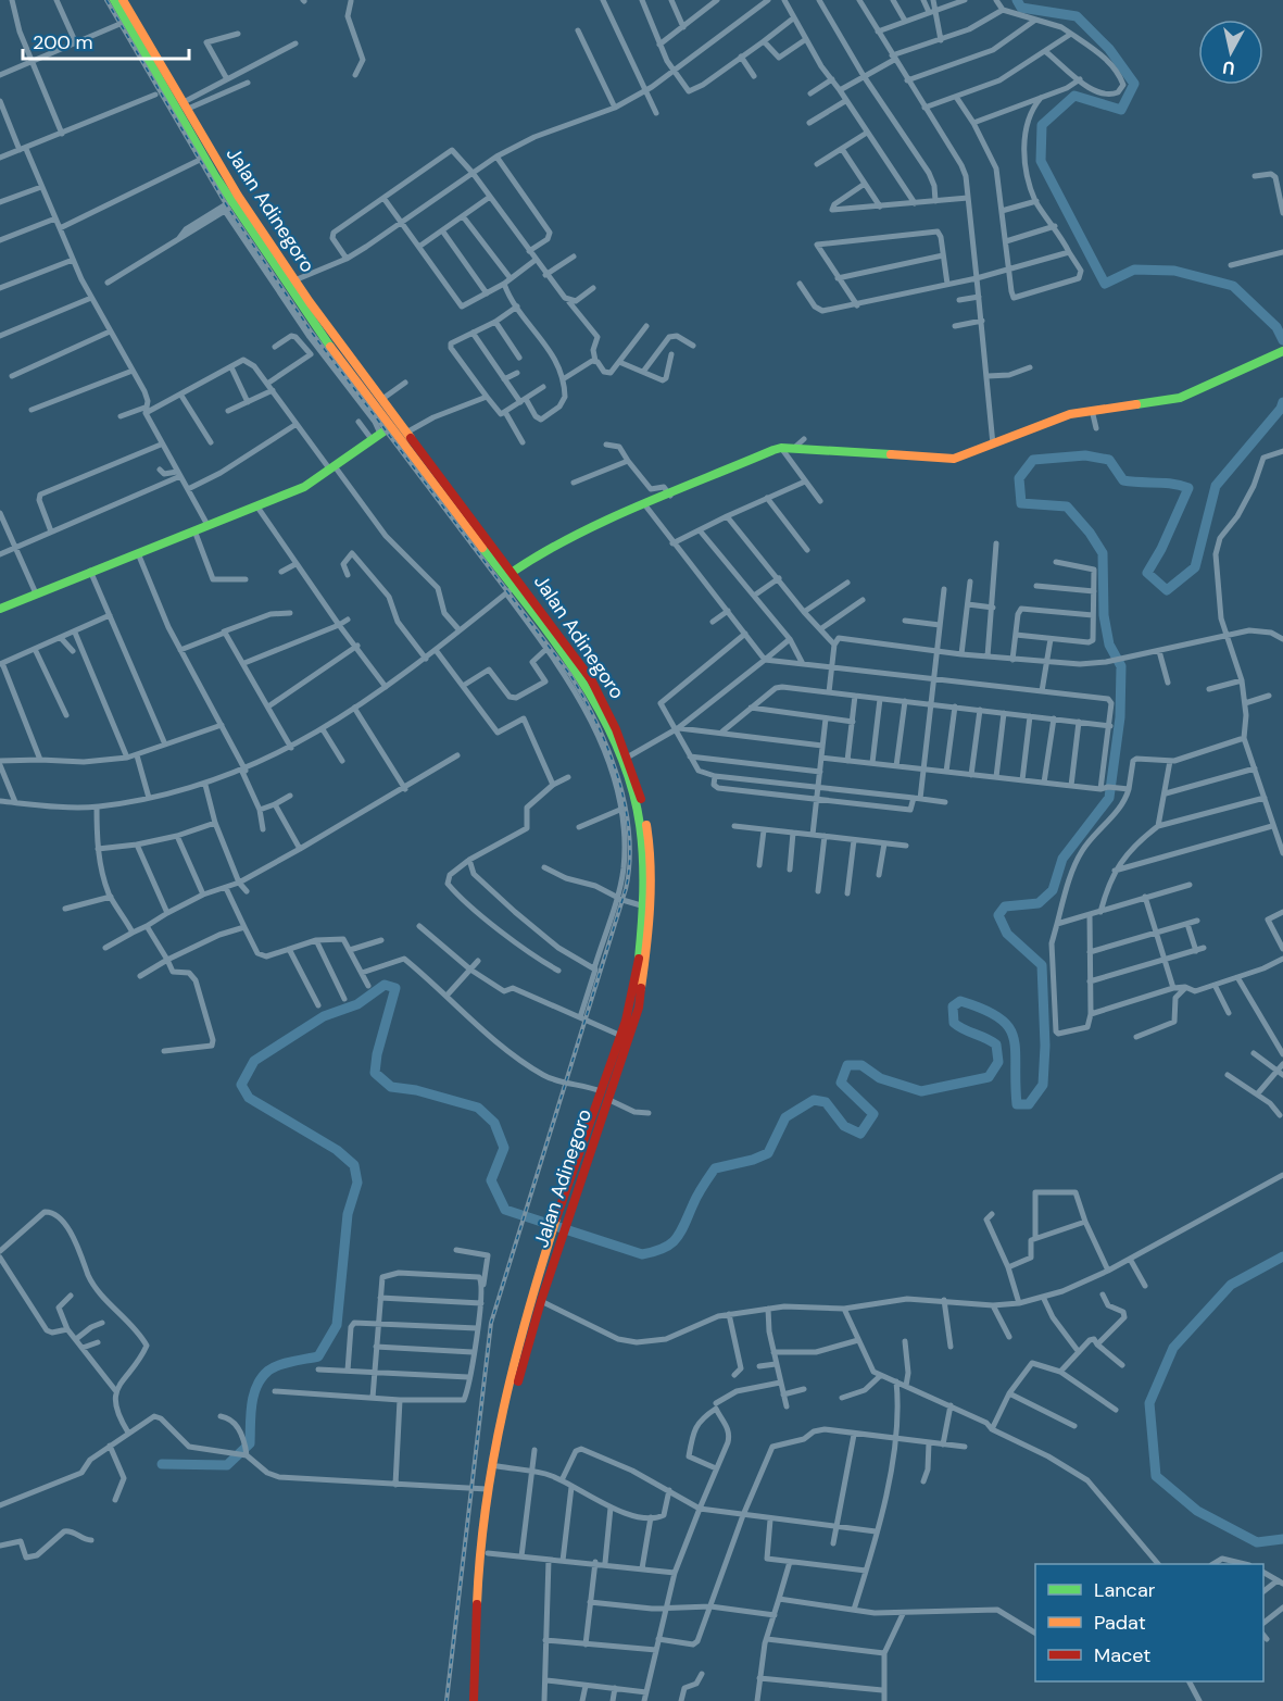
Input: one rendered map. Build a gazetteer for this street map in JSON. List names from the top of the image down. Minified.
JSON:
{"streets":{"main road":["Jalan Adinegoro"]},"legend":["Lancar","Padat","Macet"],"scale_bar":"200 m","north":"bottom"}
